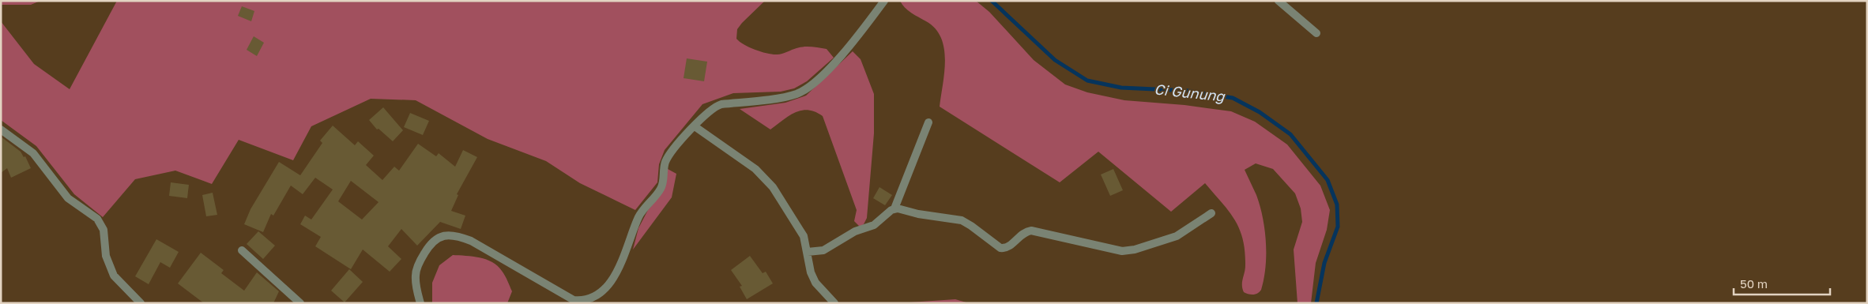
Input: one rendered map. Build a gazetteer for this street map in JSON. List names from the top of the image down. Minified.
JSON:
{"water":["Ci Gunung"],"scale_bar":"50 m"}
